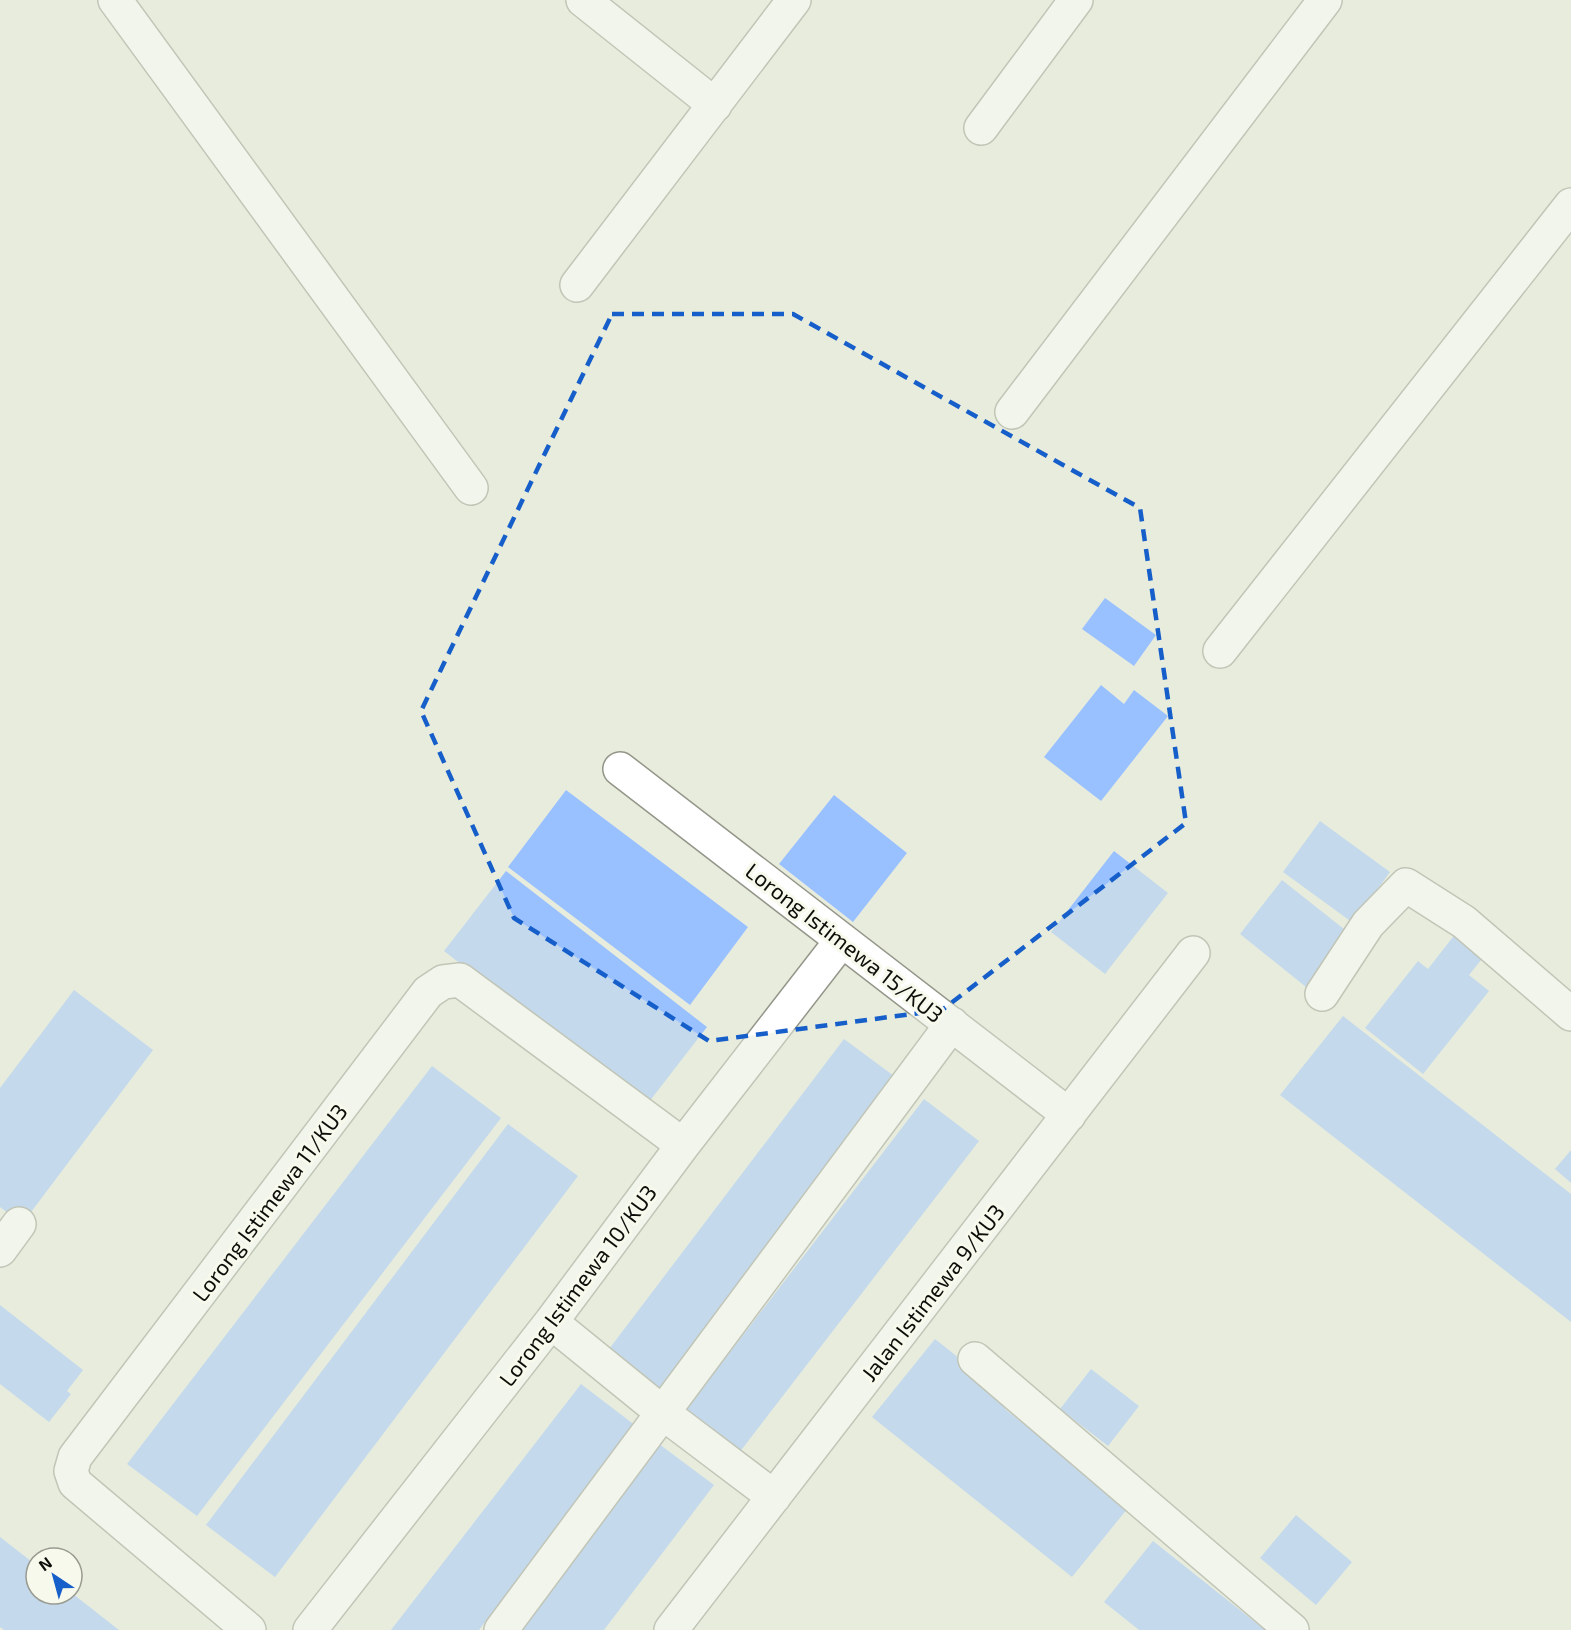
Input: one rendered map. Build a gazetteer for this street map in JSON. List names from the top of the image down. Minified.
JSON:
{"streets":{"street":["Lorong Istimewa 15/KU3","Lorong Istimewa 11/KU3","Lorong Istimewa 10/KU3","Jalan Istimewa 9/KU3"]},"crossings":[["Lorong Istimewa 15/KU3","Lorong Istimewa 10/KU3"],["Lorong Istimewa 15/KU3","Jalan Istimewa 9/KU3"],["Lorong Istimewa 11/KU3","Lorong Istimewa 10/KU3"]],"north":"top left"}
